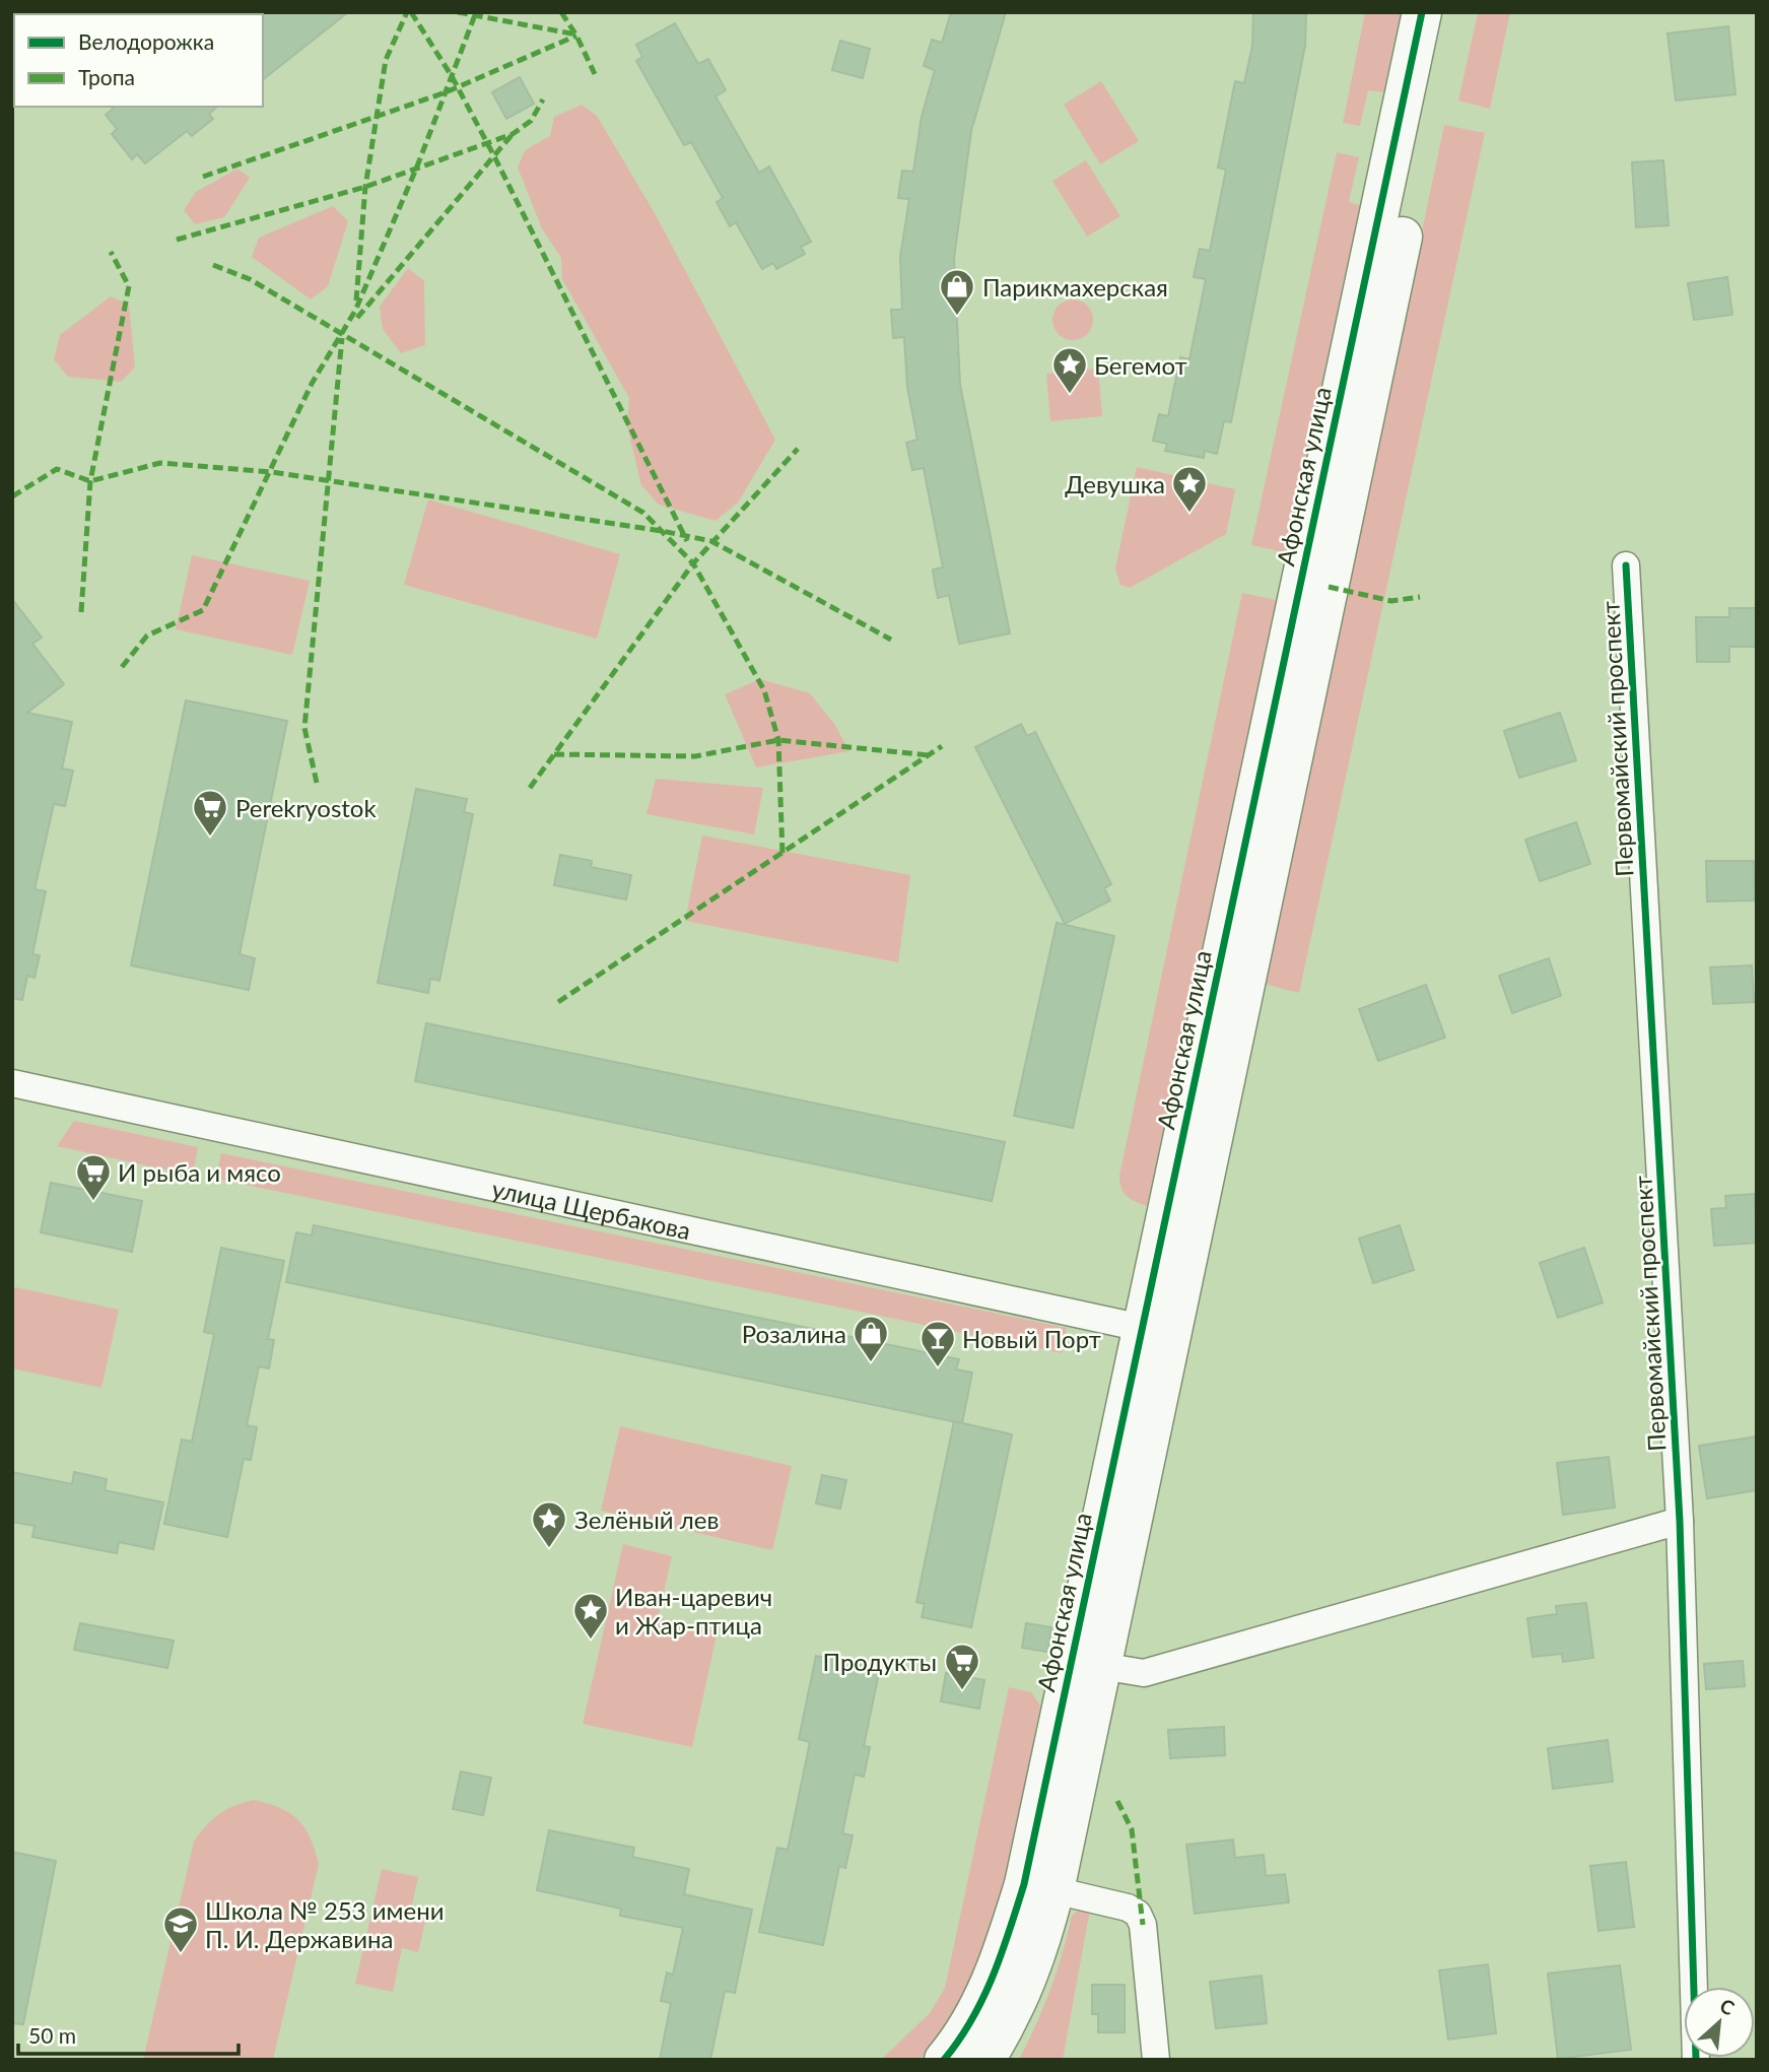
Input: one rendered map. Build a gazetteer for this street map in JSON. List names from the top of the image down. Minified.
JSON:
{"streets":{"street":["Афонская улица","Первомайский проспект","улица Щербакова"]},"crossings":[["Афонская улица","улица Щербакова"]],"places":{"shop":["Парикмахерская","Розалина"],"place":["Бегемот","Девушка","Зелёный лев","Иван-царевич и Жар-птица"],"supermarket":["Perekryostok","И рыба и мясо","Продукты"],"bar":["Новый Порт"],"school or university":["Школа № 253 имени П. И. Державина"]},"legend":["Велодорожка","Тропа"],"scale_bar":"50 m","north":"top right"}
